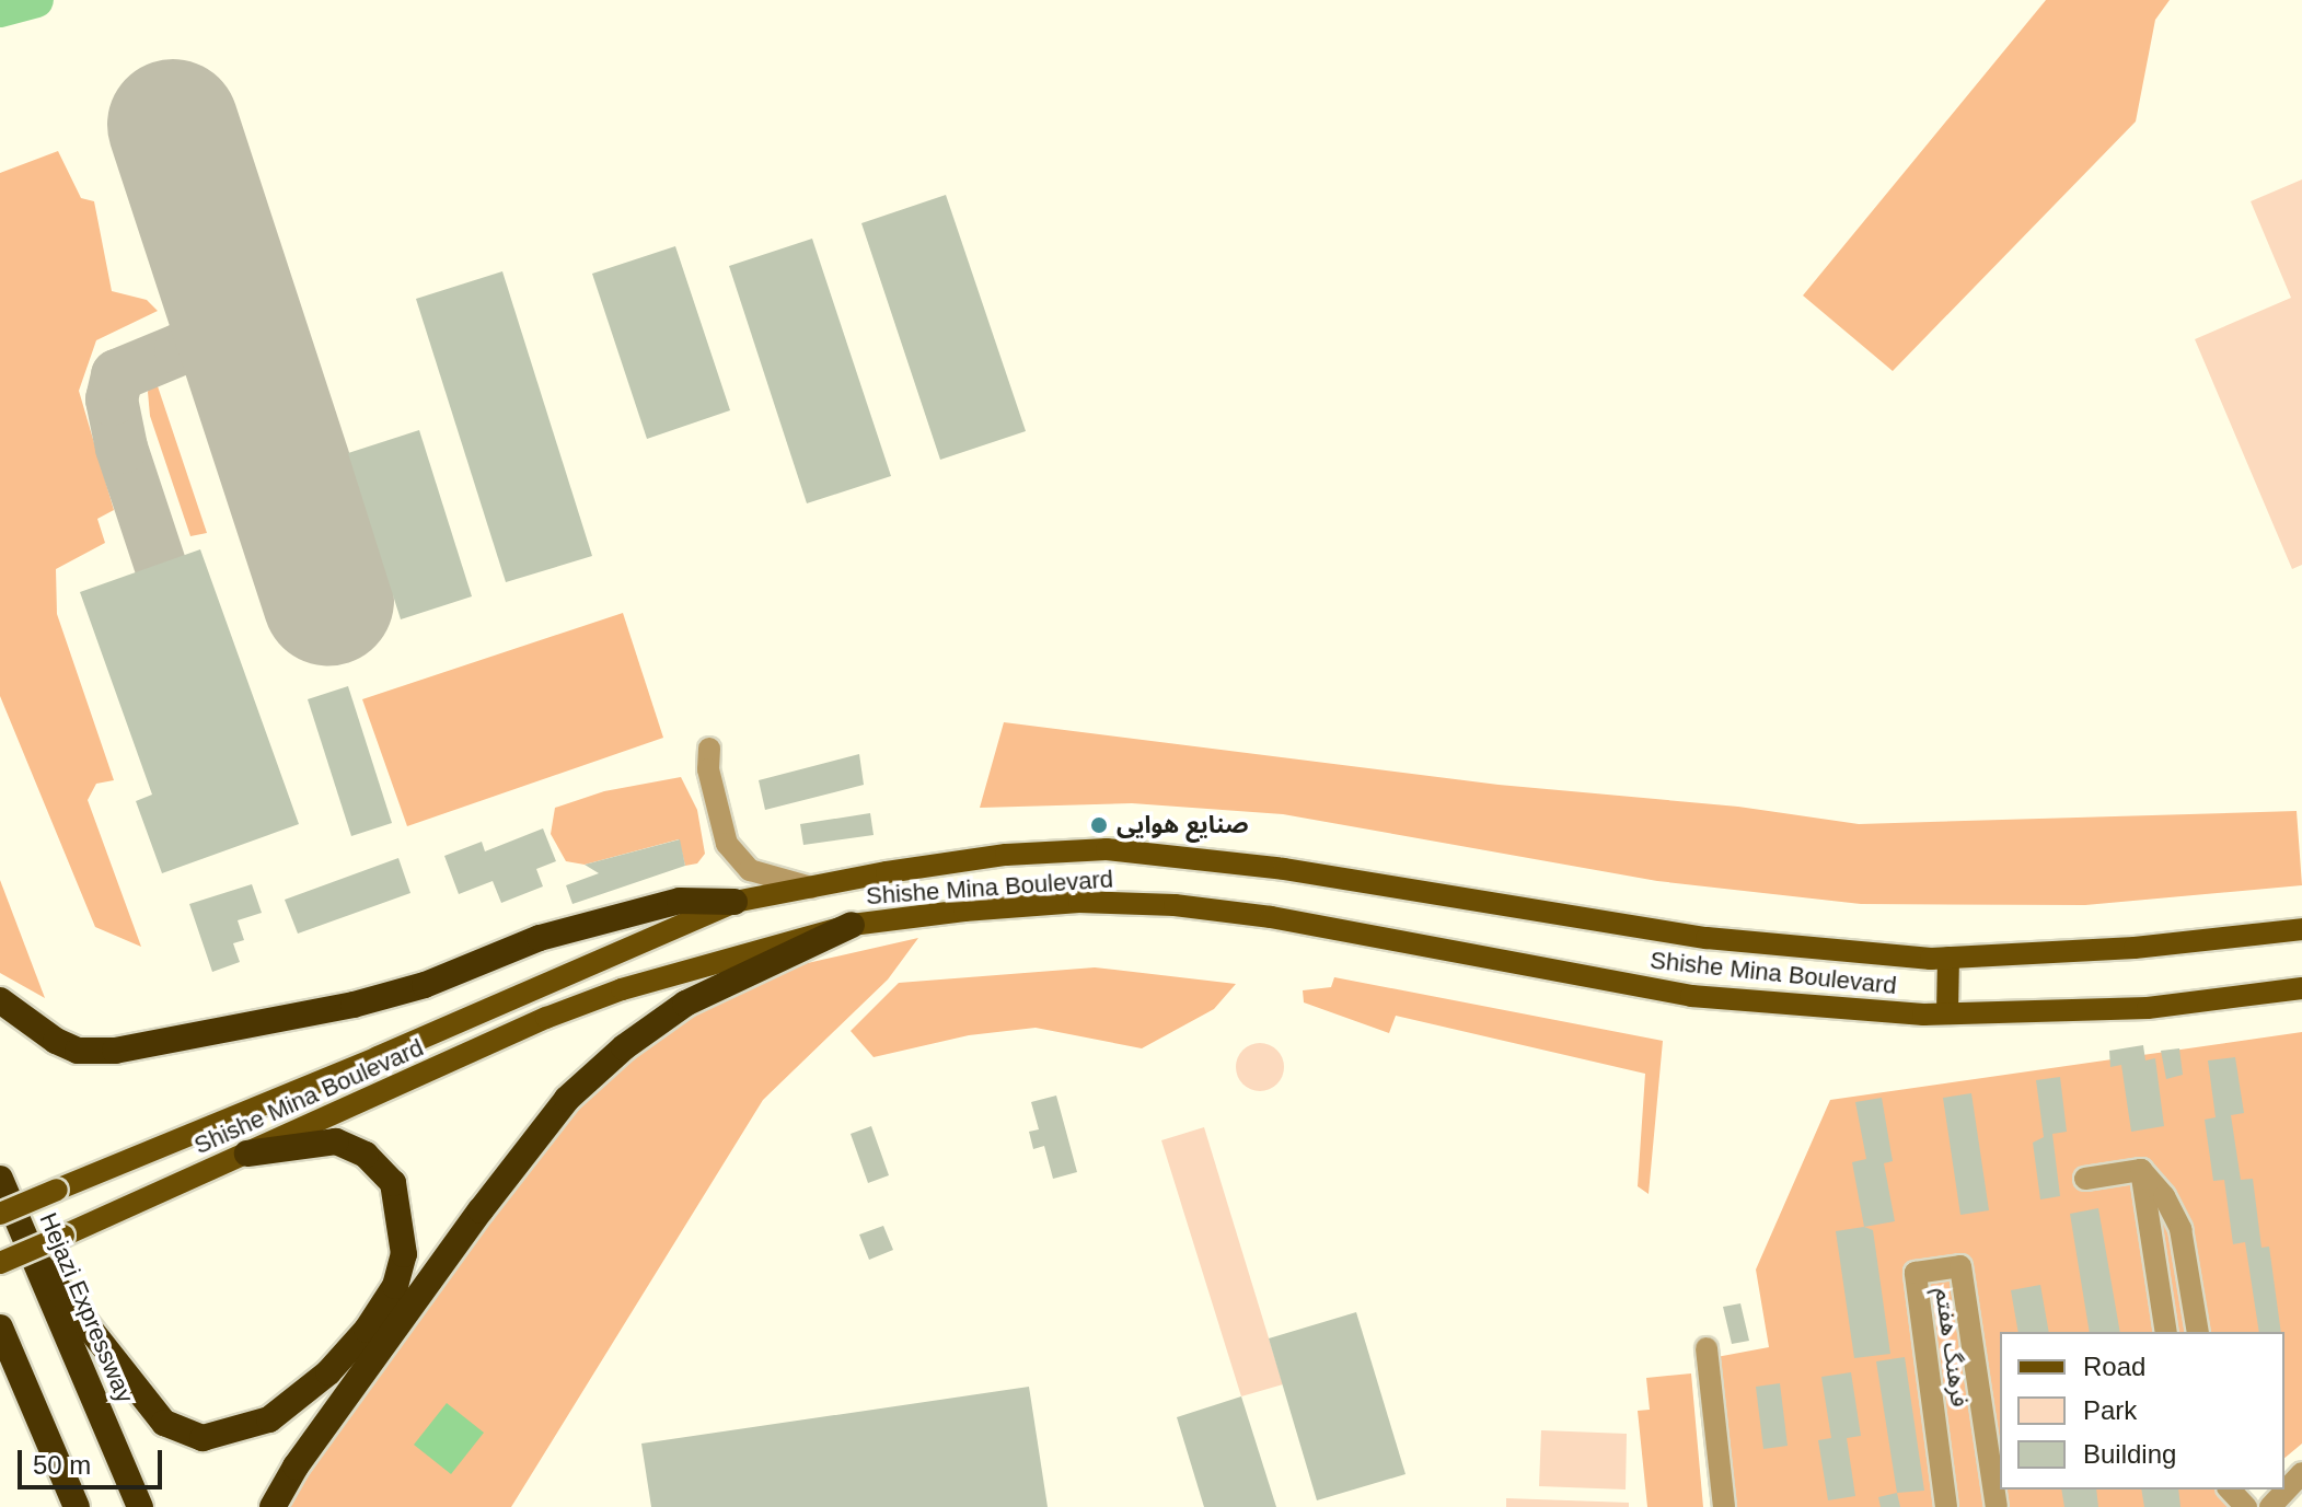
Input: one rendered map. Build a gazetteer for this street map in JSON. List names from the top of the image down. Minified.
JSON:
{"streets":{"highway":["Hejazi Expressway"],"main road":["Shishe Mina Boulevard"],"street":["فرهنگ هفتم"]},"places":["صنایع هوایی"],"legend":["Road","Park","Building"],"scale_bar":"50 m"}
